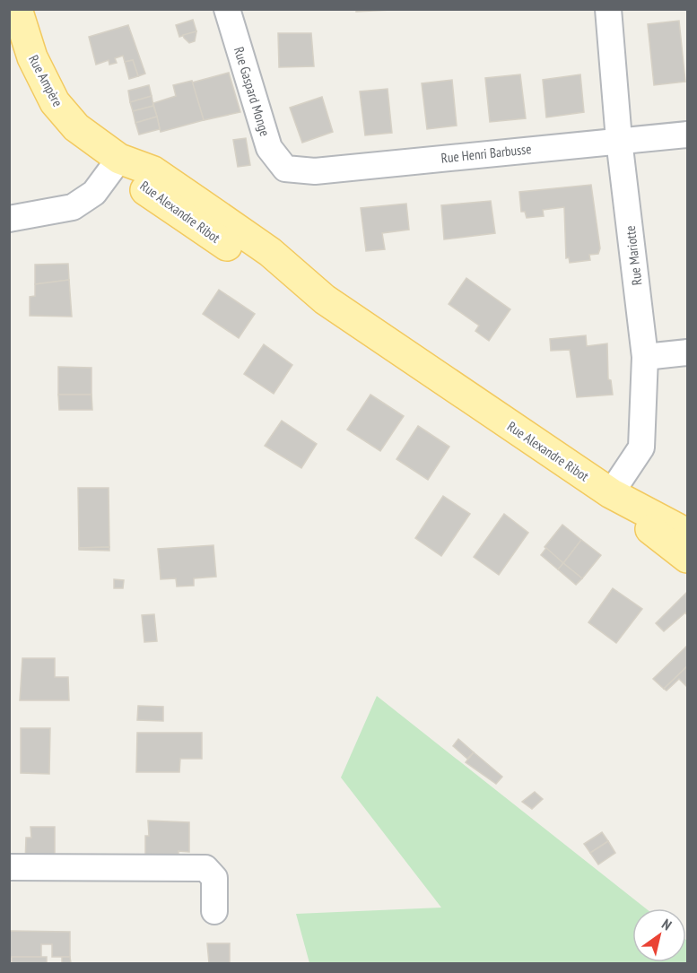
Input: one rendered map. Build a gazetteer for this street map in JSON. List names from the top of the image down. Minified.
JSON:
{"streets":{"main road":["Rue Ampère","Rue Alexandre Ribot"],"street":["Rue Gaspard Monge","Rue Henri Barbusse","Rue Mariotte"]},"crossings":[["Rue Ampère","Rue Alexandre Ribot"],["Rue Gaspard Monge","Rue Henri Barbusse"],["Rue Henri Barbusse","Rue Mariotte"],["Rue Alexandre Ribot","Rue Mariotte"]],"north":"top right"}
